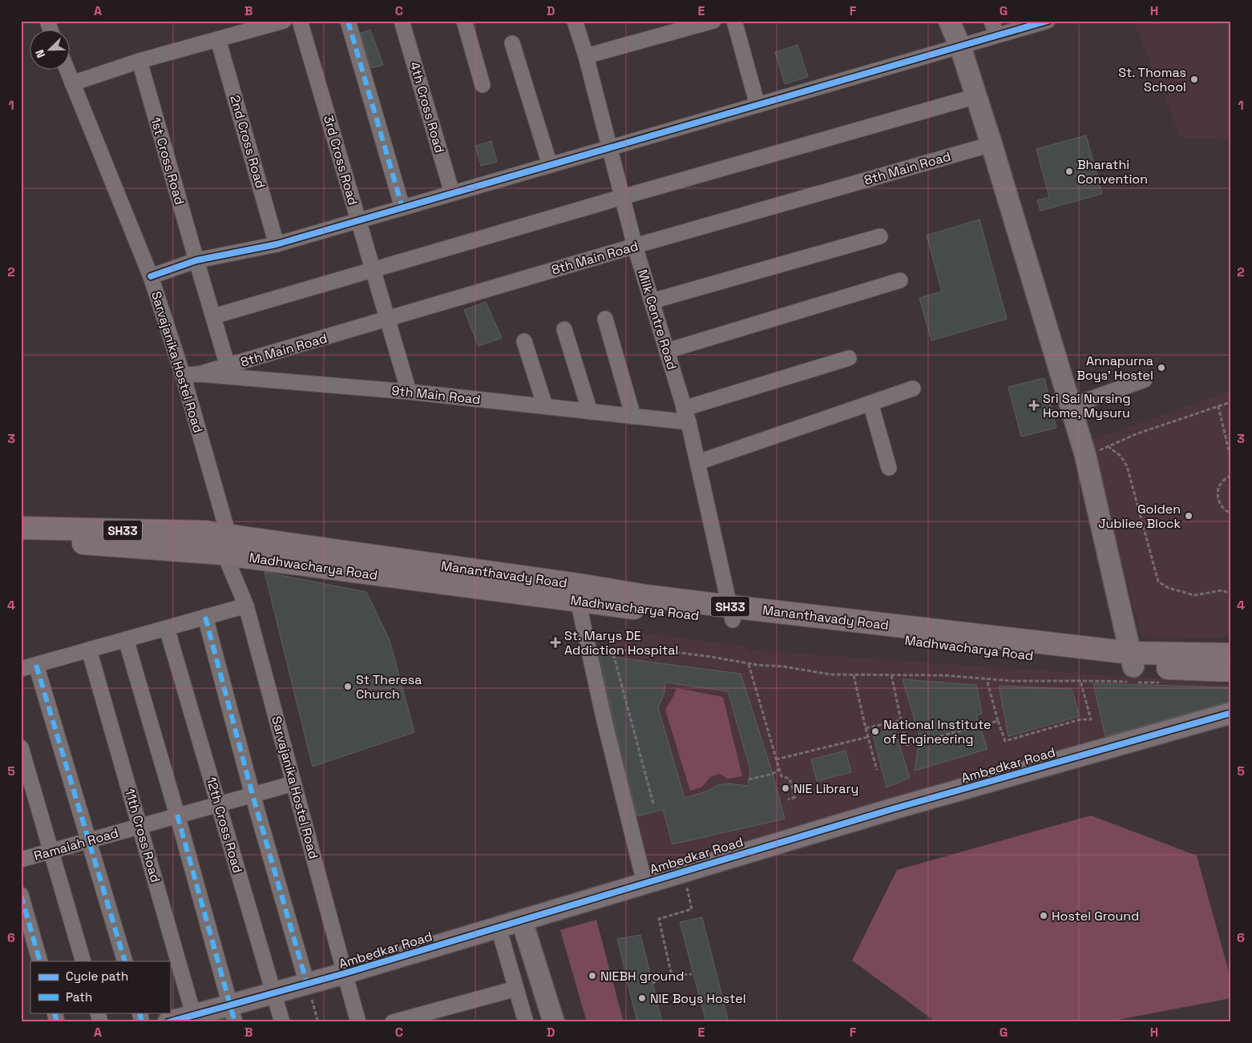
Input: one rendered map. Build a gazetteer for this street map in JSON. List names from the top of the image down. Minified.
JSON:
{"streets":{"main road":["SH33","Mananthavady Road"],"street":["4th Cross Road","2nd Cross Road","3rd Cross Road","1st Cross Road","8th Main Road","Milk Centre Road","Sarvajanika Hostel Road","9th Main Road","Ambedkar Road","12th Cross Road","11th Cross Road","Ramaiah Road"]},"crossings":[["3rd Cross Road","8th Main Road"],["3rd Cross Road","9th Main Road"],["1st Cross Road","8th Main Road"],["8th Main Road","Milk Centre Road"],["8th Main Road","9th Main Road"],["Milk Centre Road","9th Main Road"],["Milk Centre Road","Mananthavady Road"],["Sarvajanika Hostel Road","9th Main Road"],["Sarvajanika Hostel Road","Mananthavady Road"],["Sarvajanika Hostel Road","Ambedkar Road"],["Sarvajanika Hostel Road","Ramaiah Road"],["Ambedkar Road","12th Cross Road"],["Ambedkar Road","11th Cross Road"],["12th Cross Road","Ramaiah Road"],["11th Cross Road","Ramaiah Road"]],"places":{"other":["St. Thomas School","Bharathi Convention","Annapurna Boys' Hostel","Golden Jubliee Block","St Theresa Church","National Institute of Engineering","NIE Library","Hostel Ground","NIEBH ground","NIE Boys Hostel"],"health":["Sri Sai Nursing Home, Mysuru","St. Marys DE Addiction Hospital"]},"legend":["Cycle path","Path"],"north":"bottom left","grid":{"columns":["A","B","C","D","E","F","G","H"],"rows":["1","2","3","4","5","6"]}}
